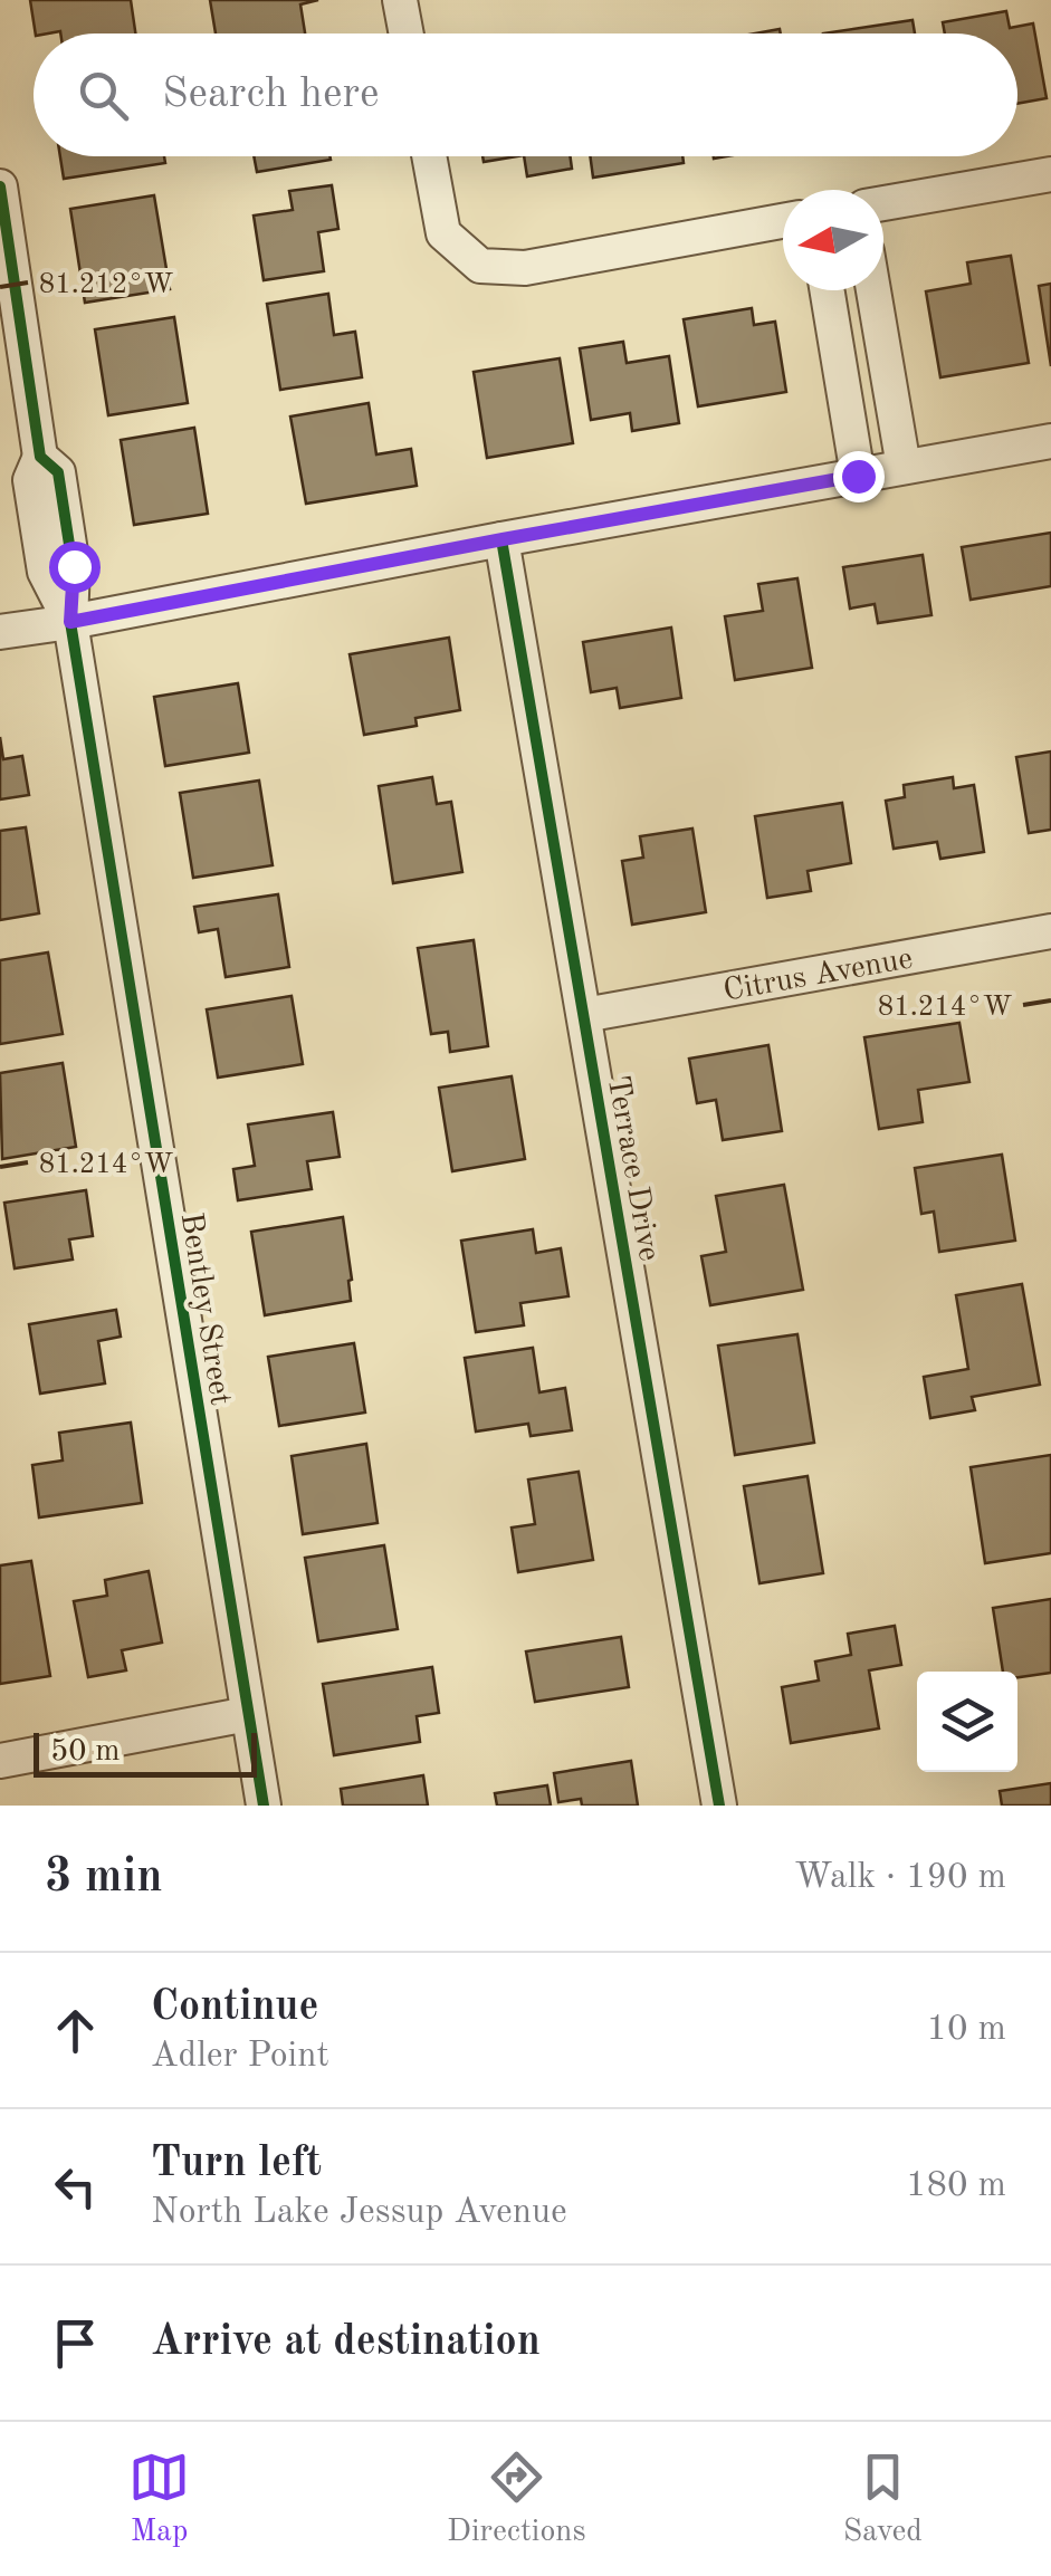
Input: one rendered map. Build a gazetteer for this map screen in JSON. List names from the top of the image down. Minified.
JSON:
{"streets":{"street":["Citrus Avenue","Terrace Drive","Bentley Street"]},"crossings":[["Citrus Avenue","Terrace Drive"]],"scale_bar":"50 m","north":"left","page":{"search":"Search here","scale":"50 m","heading":["3 min","Walk · 190 m"],"list":[["Continue","Adler Point","10 m"],["Turn left","North Lake Jessup Avenue","180 m"],"Arrive at destination"],"nav":["Map","Directions","Saved"]},"coordinates":["81.212°W","81.214°W"]}
